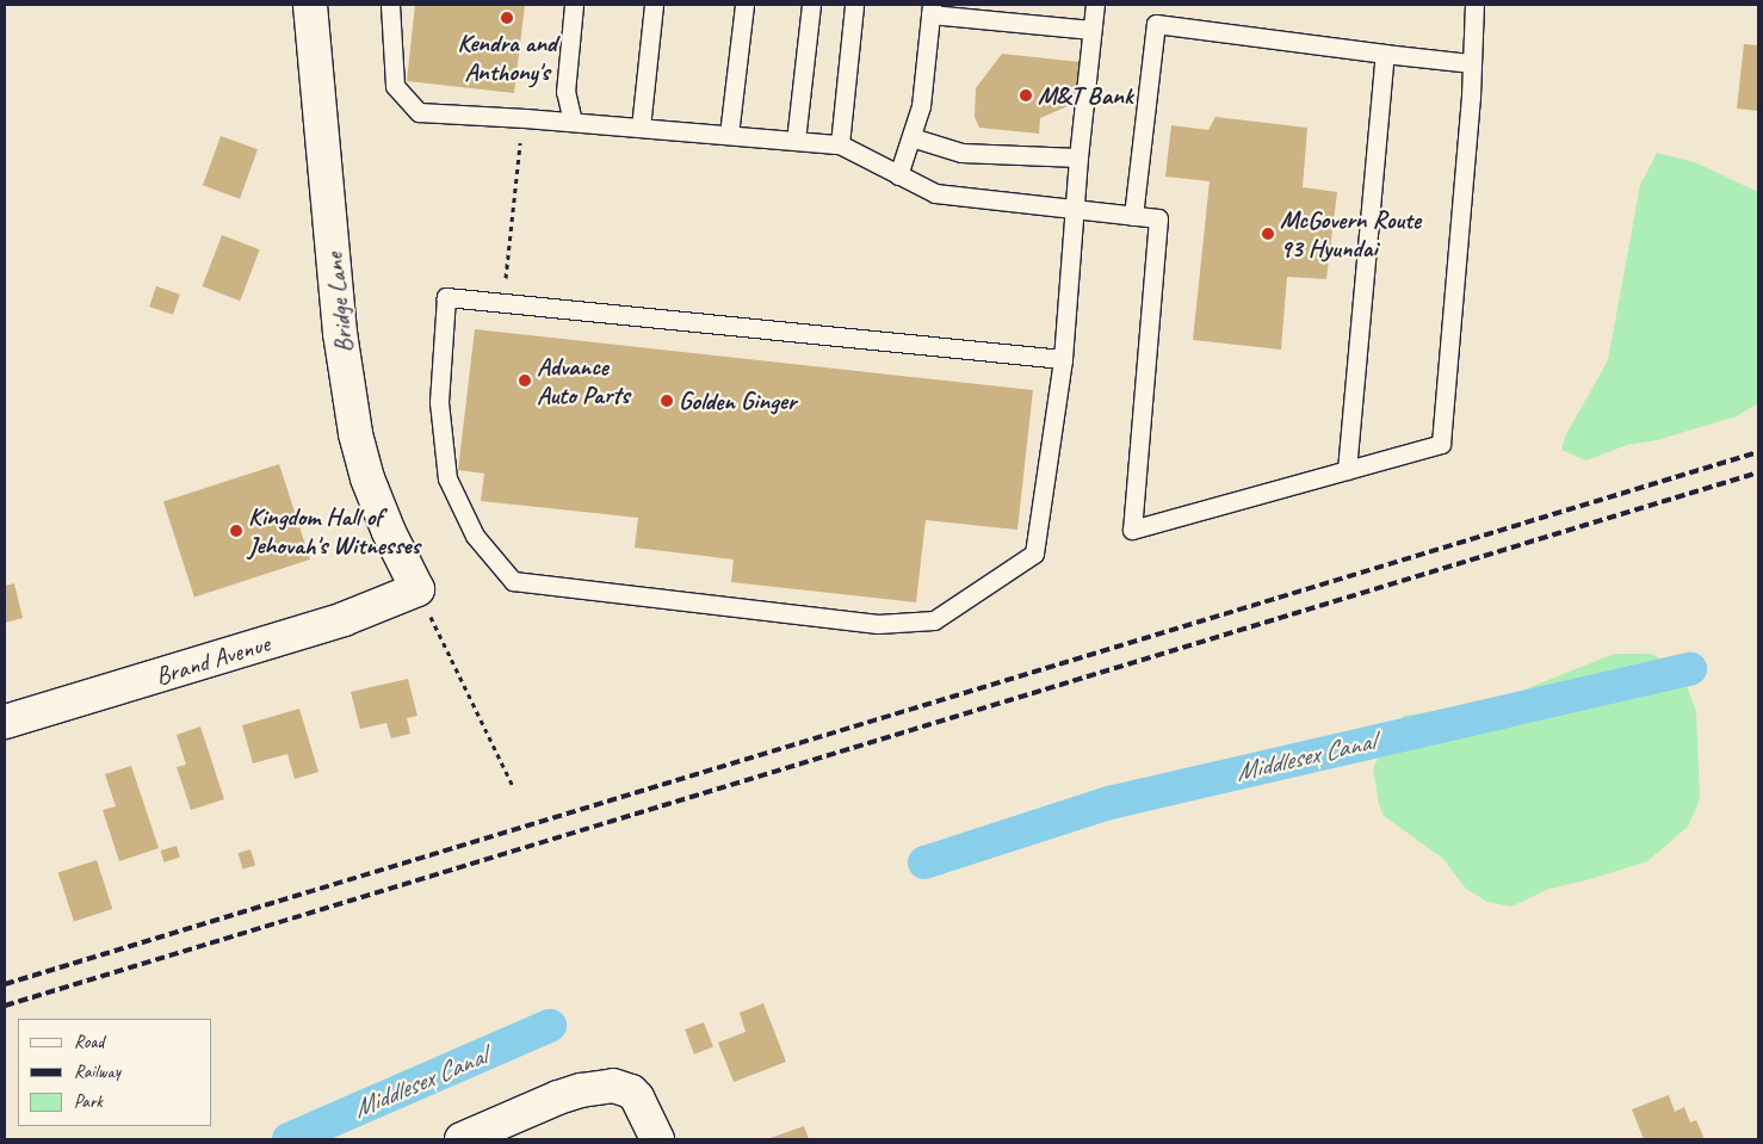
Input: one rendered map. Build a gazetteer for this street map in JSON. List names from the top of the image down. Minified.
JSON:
{"streets":{"street":["Bridge Lane","Brand Avenue"]},"crossings":[["Bridge Lane","Brand Avenue"]],"water":["Middlesex Canal"],"places":["Kendra and Anthony's","M&T Bank","McGovern Route 93 Hyundai","Advance Auto Parts","Golden Ginger","Kingdom Hall of Jehovah's Witnesses"],"legend":["Road","Railway","Park"]}
